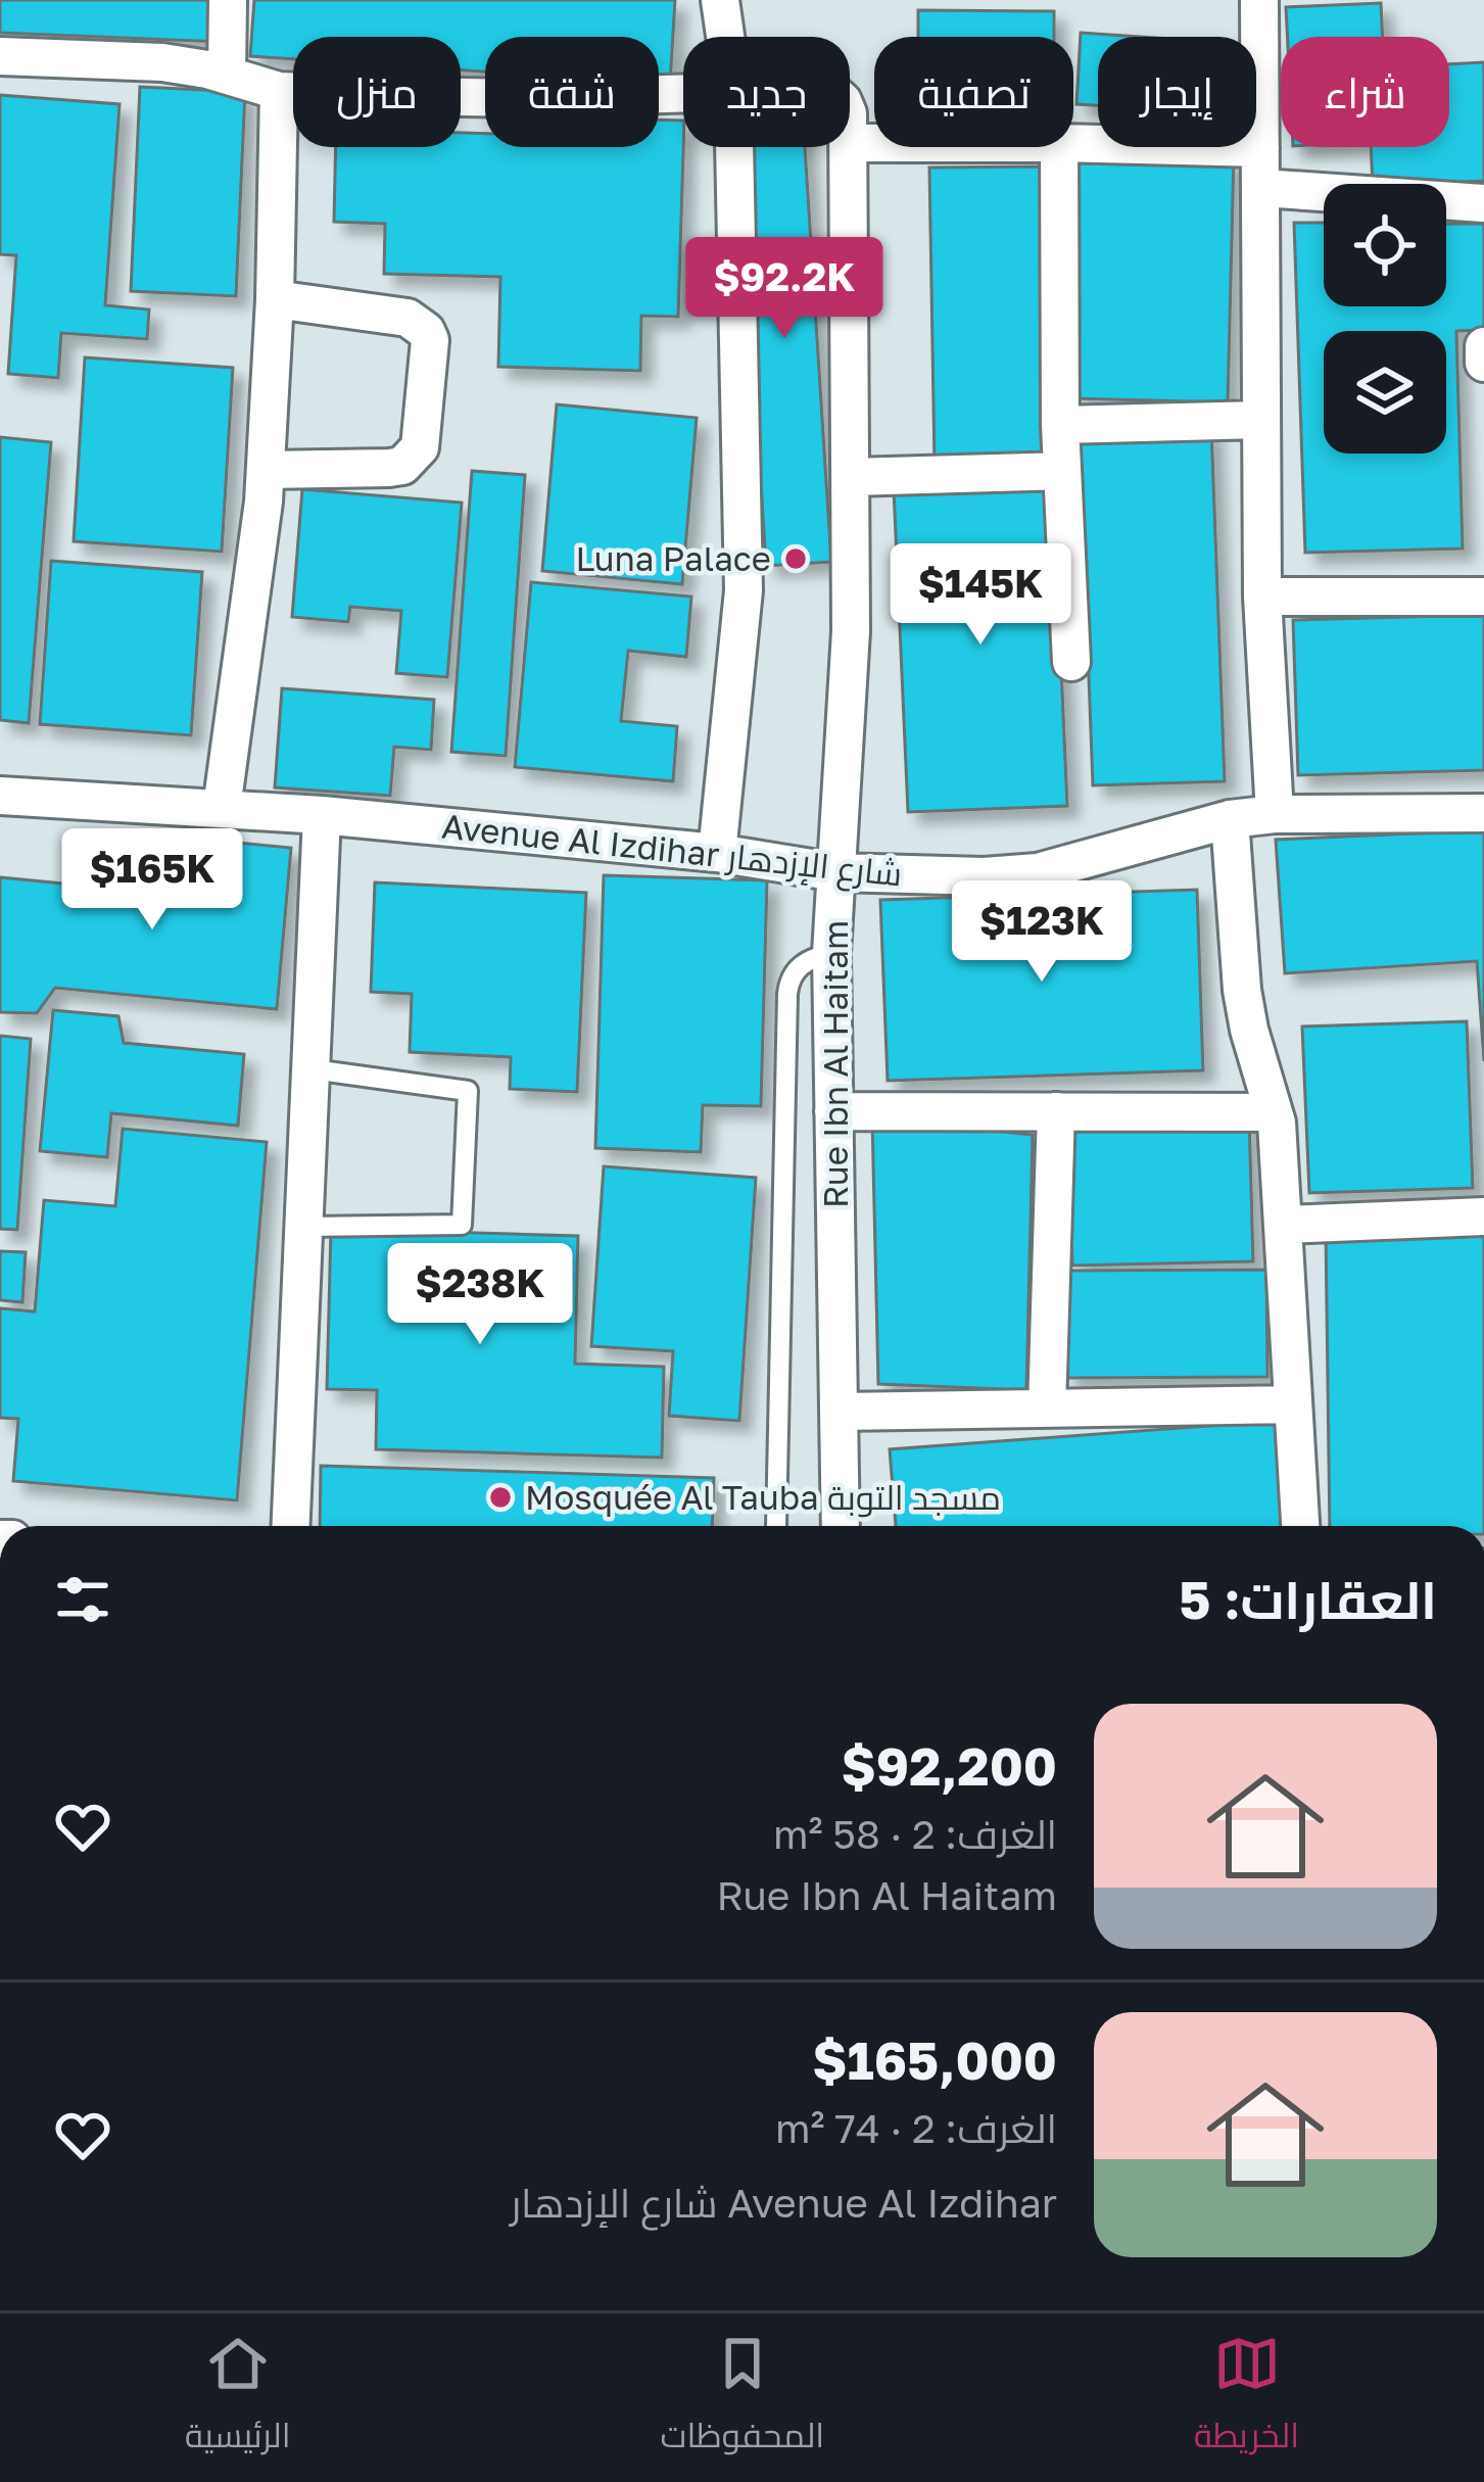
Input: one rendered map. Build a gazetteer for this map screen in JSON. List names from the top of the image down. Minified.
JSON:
{"streets":{"street":["Avenue Al Izdihar شارع الإزدهار","Rue Ibn Al Haitam"]},"crossings":[["Avenue Al Izdihar شارع الإزدهار","Rue Ibn Al Haitam"]],"places":["Luna Palace","Mosquée Al Tauba مسجد التوبة"],"page":{"chip":["شراء","إيجار","تصفية","جديد","شقة","منزل"],"price":["$92.2K","$145K","$165K","$123K","$238K"],"heading":"العقارات: 5","list":[{"name":"$92,200","note":"الغرف: 2 · 58 m² · Rue Ibn Al Haitam"},{"name":"$165,000","note":"الغرف: 2 · 74 m² · Avenue Al Izdihar شارع الإزدهار"}],"tabs":["الخريطة","المحفوظات","الرئيسية"]}}
